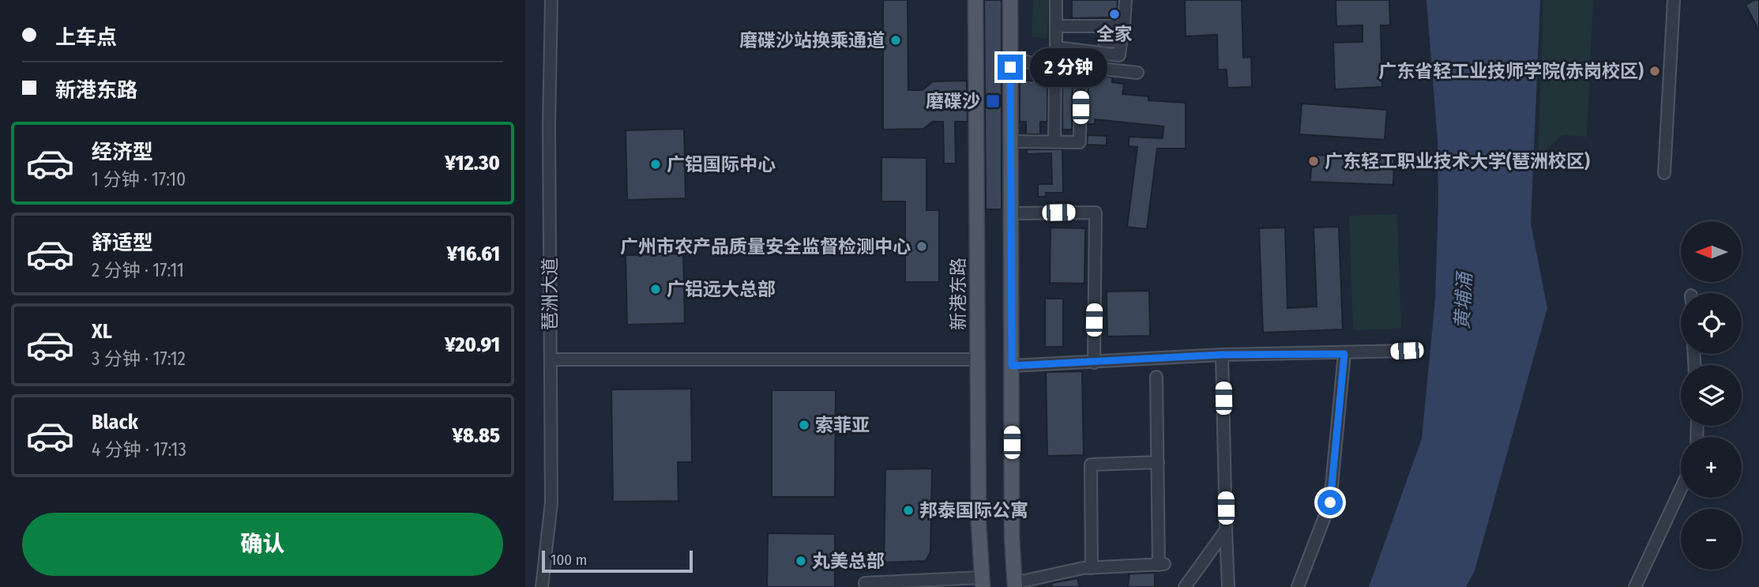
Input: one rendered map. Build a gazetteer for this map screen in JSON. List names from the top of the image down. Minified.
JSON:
{"streets":{"main road":["新港东路"],"street":["琶洲大道"]},"water":["黄埔涌"],"places":{"other":["全家","磨碟沙站换乘通道","广东省轻工业技师学院(赤岗校区)","广东轻工职业技术大学(琶洲校区)","广铝国际中心","广州市农产品质量安全监督检测中心","广铝远大总部","索菲亚","邦泰国际公寓","丸美总部"],"transit":["磨碟沙"]},"scale_bar":"100 m","north":"left","page":{"banner":["上车点","新港东路"],"bubble":"2 分钟","list":[{"name":"经济型","note":"1 分钟 · 17:10","value":"¥12.30"},{"name":"舒适型","note":"2 分钟 · 17:11","value":"¥16.61"},{"name":"XL","note":"3 分钟 · 17:12","value":"¥20.91"},{"name":"Black","note":"4 分钟 · 17:13","value":"¥8.85"}],"map_buttons":["+","−"],"buttons":"确认","scale":"100 m"}}
